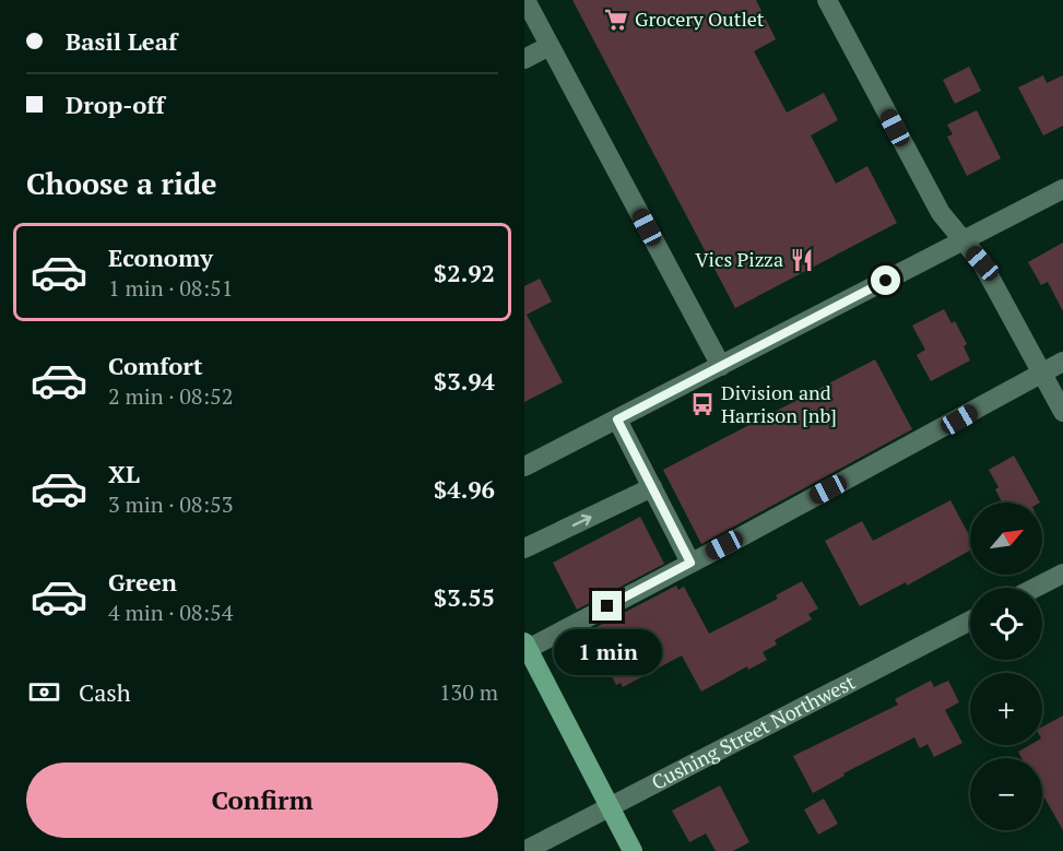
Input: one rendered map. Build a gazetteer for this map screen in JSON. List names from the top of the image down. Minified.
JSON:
{"streets":{"street":["Cushing Street Northwest"]},"places":{"supermarket":["Grocery Outlet"],"restaurant":["Vics Pizza"],"bus stop":["Division and Harrison [nb]"]},"north":"top right","page":{"banner":["Basil Leaf","Drop-off"],"heading":"Choose a ride","list":[{"name":"Economy","note":"1 min · 08:51","value":"$2.92"},{"name":"Comfort","note":"2 min · 08:52","value":"$3.94"},{"name":"XL","note":"3 min · 08:53","value":"$4.96"},{"name":"Green","note":"4 min · 08:54","value":"$3.55"}],"map_buttons":["+","−"],"bubble":"1 min","pay":["Cash","130 m"],"buttons":"Confirm"}}
